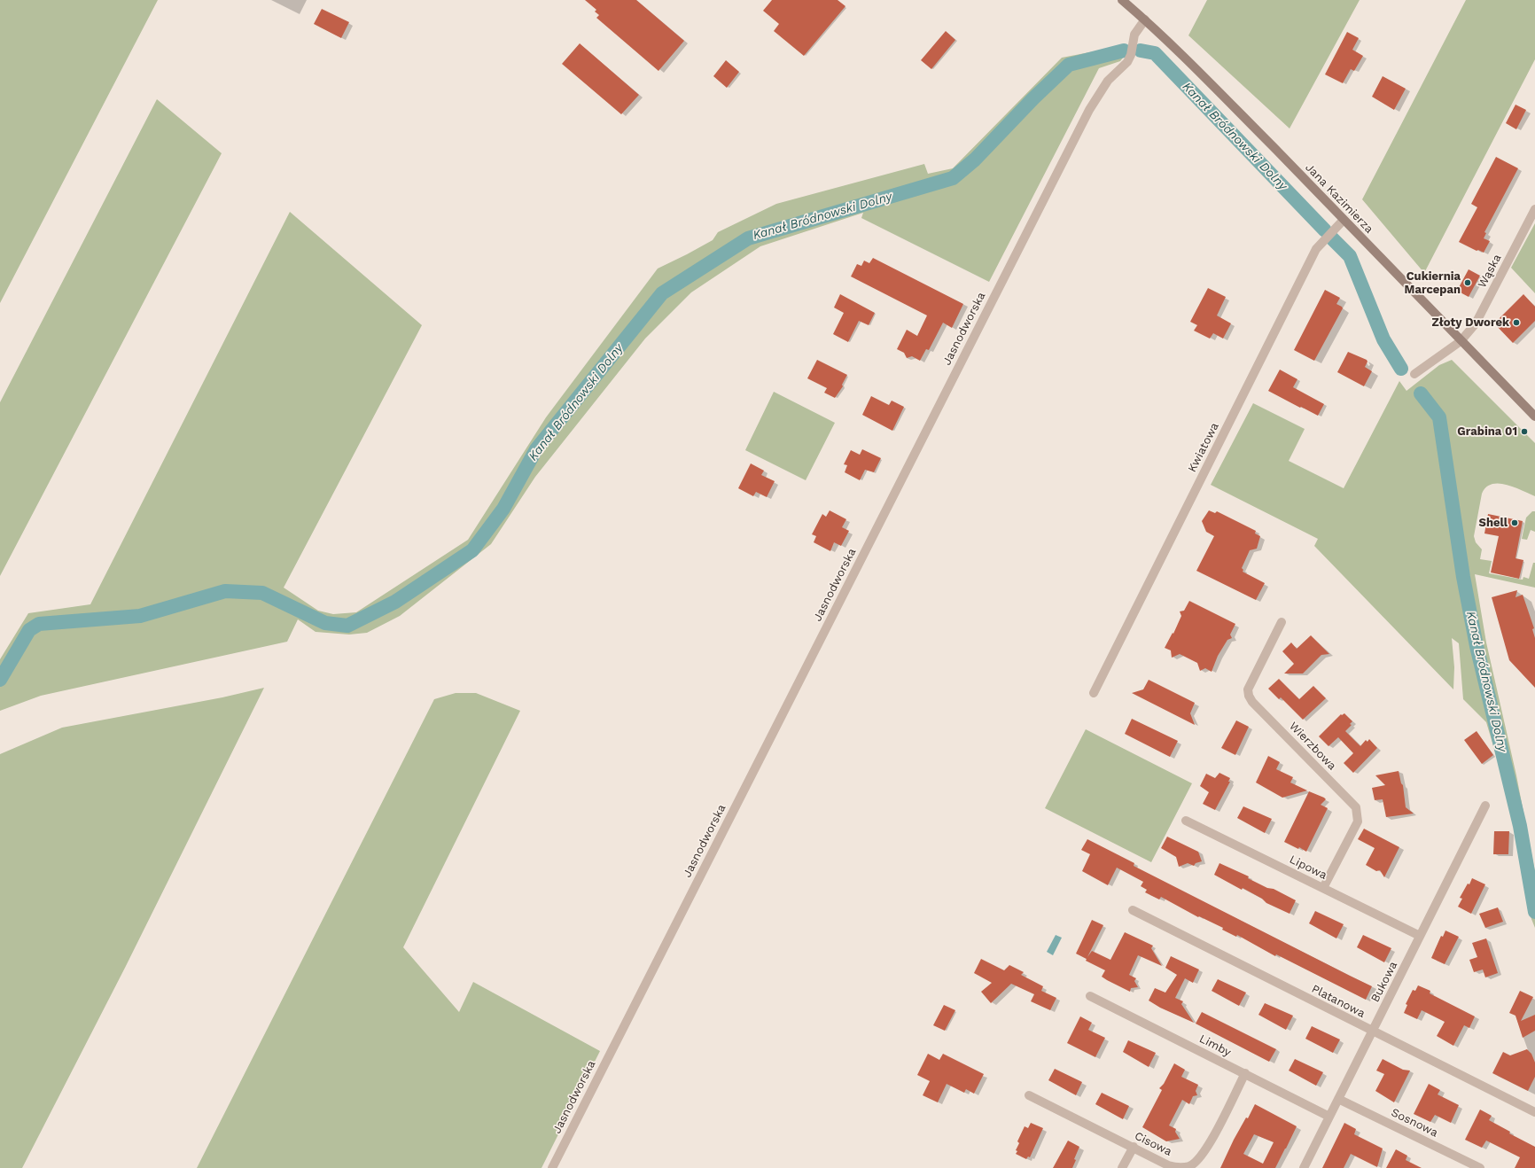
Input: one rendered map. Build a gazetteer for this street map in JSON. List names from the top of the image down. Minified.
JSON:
{"streets":{"main road":["Jana Kazimierza"],"street":["Wąska","Jasnodworska","Kwiatowa","Wierzbowa","Lipowa","Bukowa","Platanowa","Limby","Sosnowa","Cisowa"]},"crossings":[["Jana Kazimierza","Wąska"],["Jana Kazimierza","Jasnodworska"],["Jana Kazimierza","Kwiatowa"],["Wierzbowa","Lipowa"],["Lipowa","Bukowa"],["Bukowa","Platanowa"],["Bukowa","Limby"],["Bukowa","Sosnowa"],["Limby","Cisowa"]],"water":["Kanał Bródnowski Dolny"],"places":["Cukiernia Marcepan","Złoty Dworek","Grabina 01","Shell"]}
